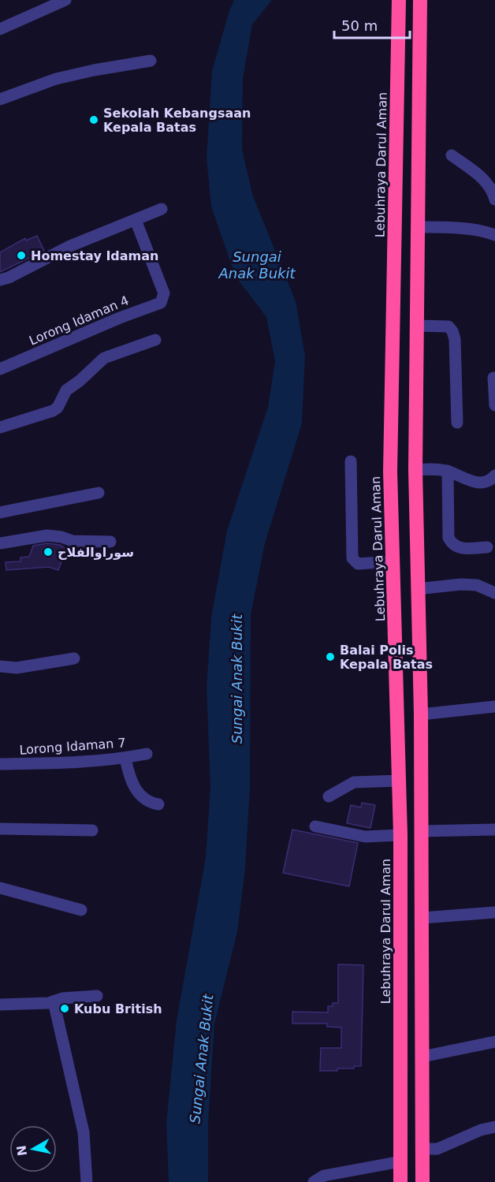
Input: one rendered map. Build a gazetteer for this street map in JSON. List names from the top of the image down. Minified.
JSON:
{"streets":{"highway":["Lebuhraya Darul Aman"],"street":["Lorong Idaman 4","Lorong Idaman 7"]},"water":["Sungai Anak Bukit"],"places":["Sekolah Kebangsaan Kepala Batas","Homestay Idaman","سوراوالفلاح","Balai Polis Kepala Batas","Kubu British"],"scale_bar":"50 m","north":"left"}
